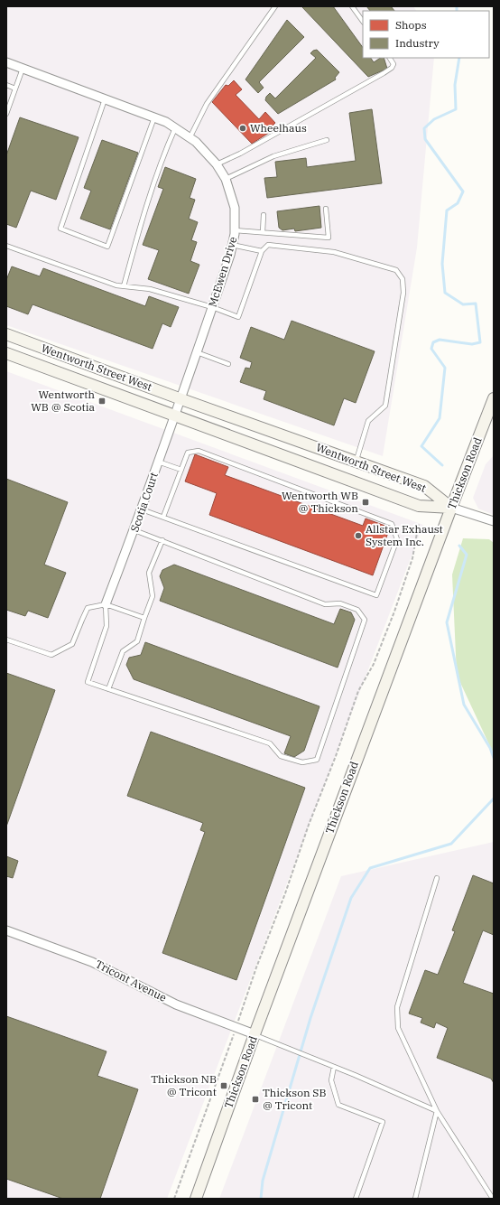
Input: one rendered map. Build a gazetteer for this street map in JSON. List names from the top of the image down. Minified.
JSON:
{"streets":{"main road":["Wentworth Street West","Thickson Road"],"street":["McEwen Drive","Scotia Court","Tricont Avenue"]},"crossings":[["McEwen Drive","Wentworth Street West"],["McEwen Drive","Scotia Court"],["Wentworth Street West","Thickson Road"],["Wentworth Street West","Scotia Court"],["Thickson Road","Tricont Avenue"]],"places":{"other":["Wheelhaus","Allstar Exhaust System Inc."],"transit":["Wentworth WB @ Scotia","Wentworth WB @ Thickson","Thickson NB @ Tricont","Thickson SB @ Tricont"]},"legend":["Shops","Industry"]}
